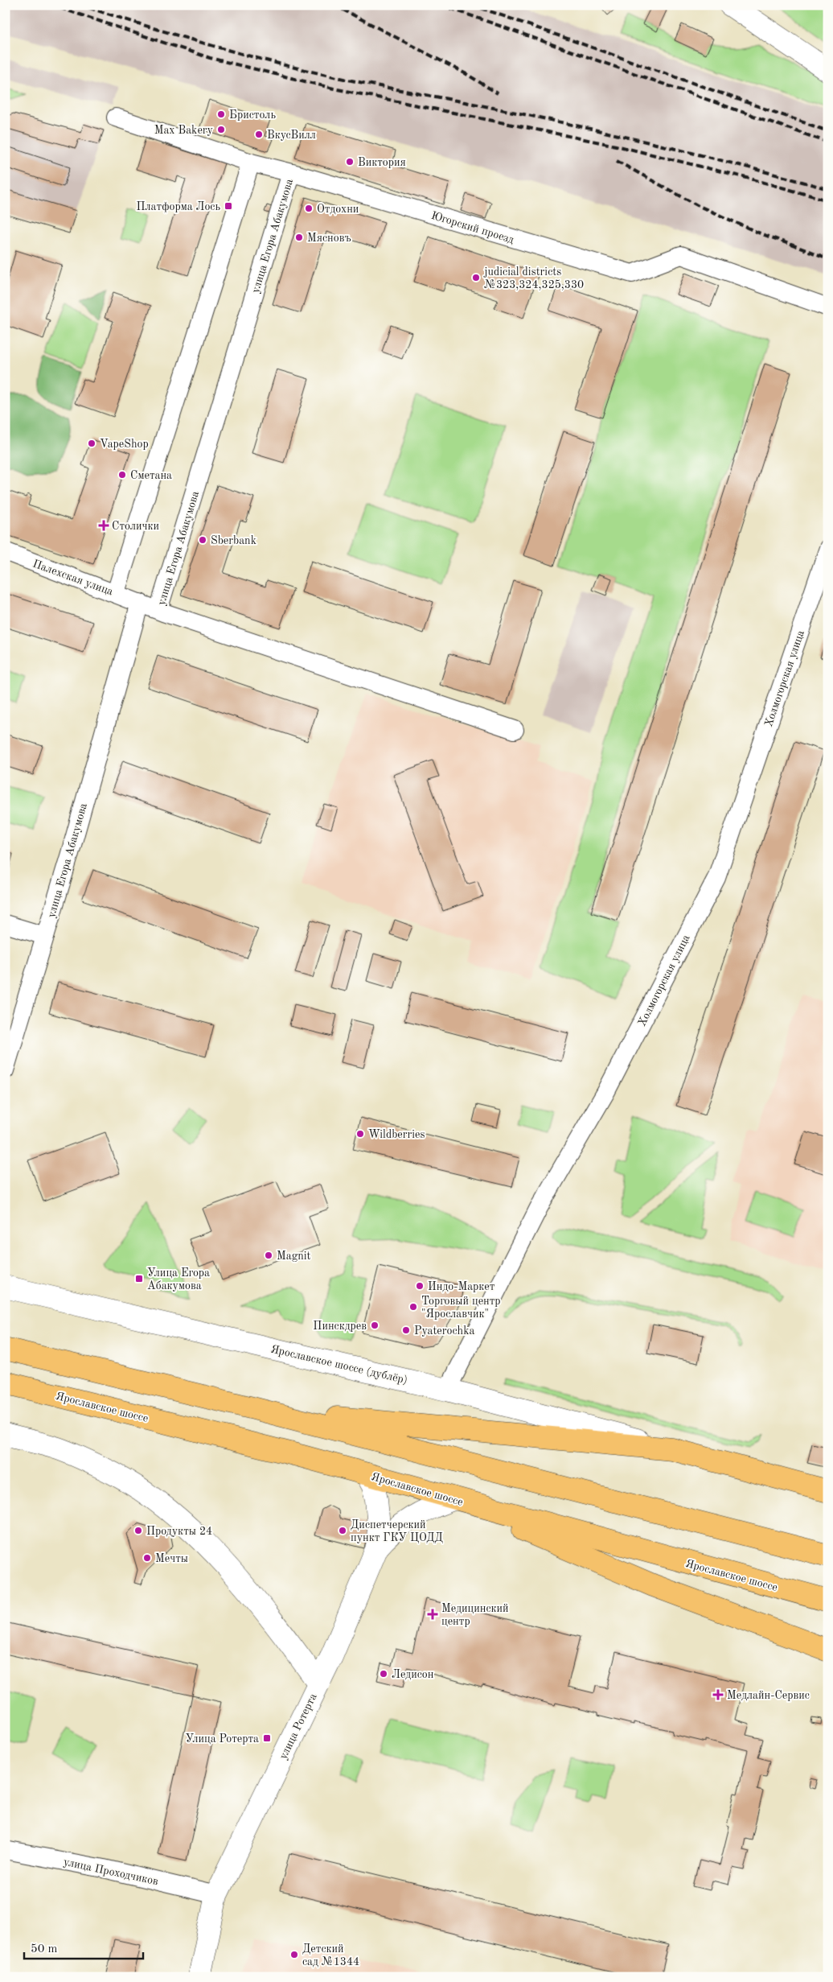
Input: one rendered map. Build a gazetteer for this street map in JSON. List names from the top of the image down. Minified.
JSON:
{"streets":{"main road":["Ярославское шоссе (дублёр)","Ярославское шоссе"],"street":["Югорский проезд","улица Егора Абакумова","Палехская улица","Холмогорская улица","улица Ротерта","улица Проходчиков"]},"crossings":[["Югорский проезд","улица Егора Абакумова"],["улица Егора Абакумова","Палехская улица"],["Холмогорская улица","Ярославское шоссе (дублёр)"],["Ярославское шоссе","улица Ротерта"],["улица Ротерта","улица Проходчиков"]],"places":{"other":["Бристоль","Max Bakery","ВкусВилл","Виктория","Отдохни","Мясновъ","judicial districts №323,324,325,330","VapeShop","Сметана","Sberbank","Wildberries","Magnit","Индо-Маркет","Торговый центр \"Ярославчик\"","Пинскдрев","Pyaterochka","Продукты 24","Диспетчерский пункт ГКУ ЦОДД","Мечты","Ледисон","Детский сад №1344"],"transit":["Платформа Лось","Улица Егора Абакумова","Улица Ротерта"],"health":["Столички","Медицинский центр","Медлайн-Сервис"]},"scale_bar":"50 m"}
